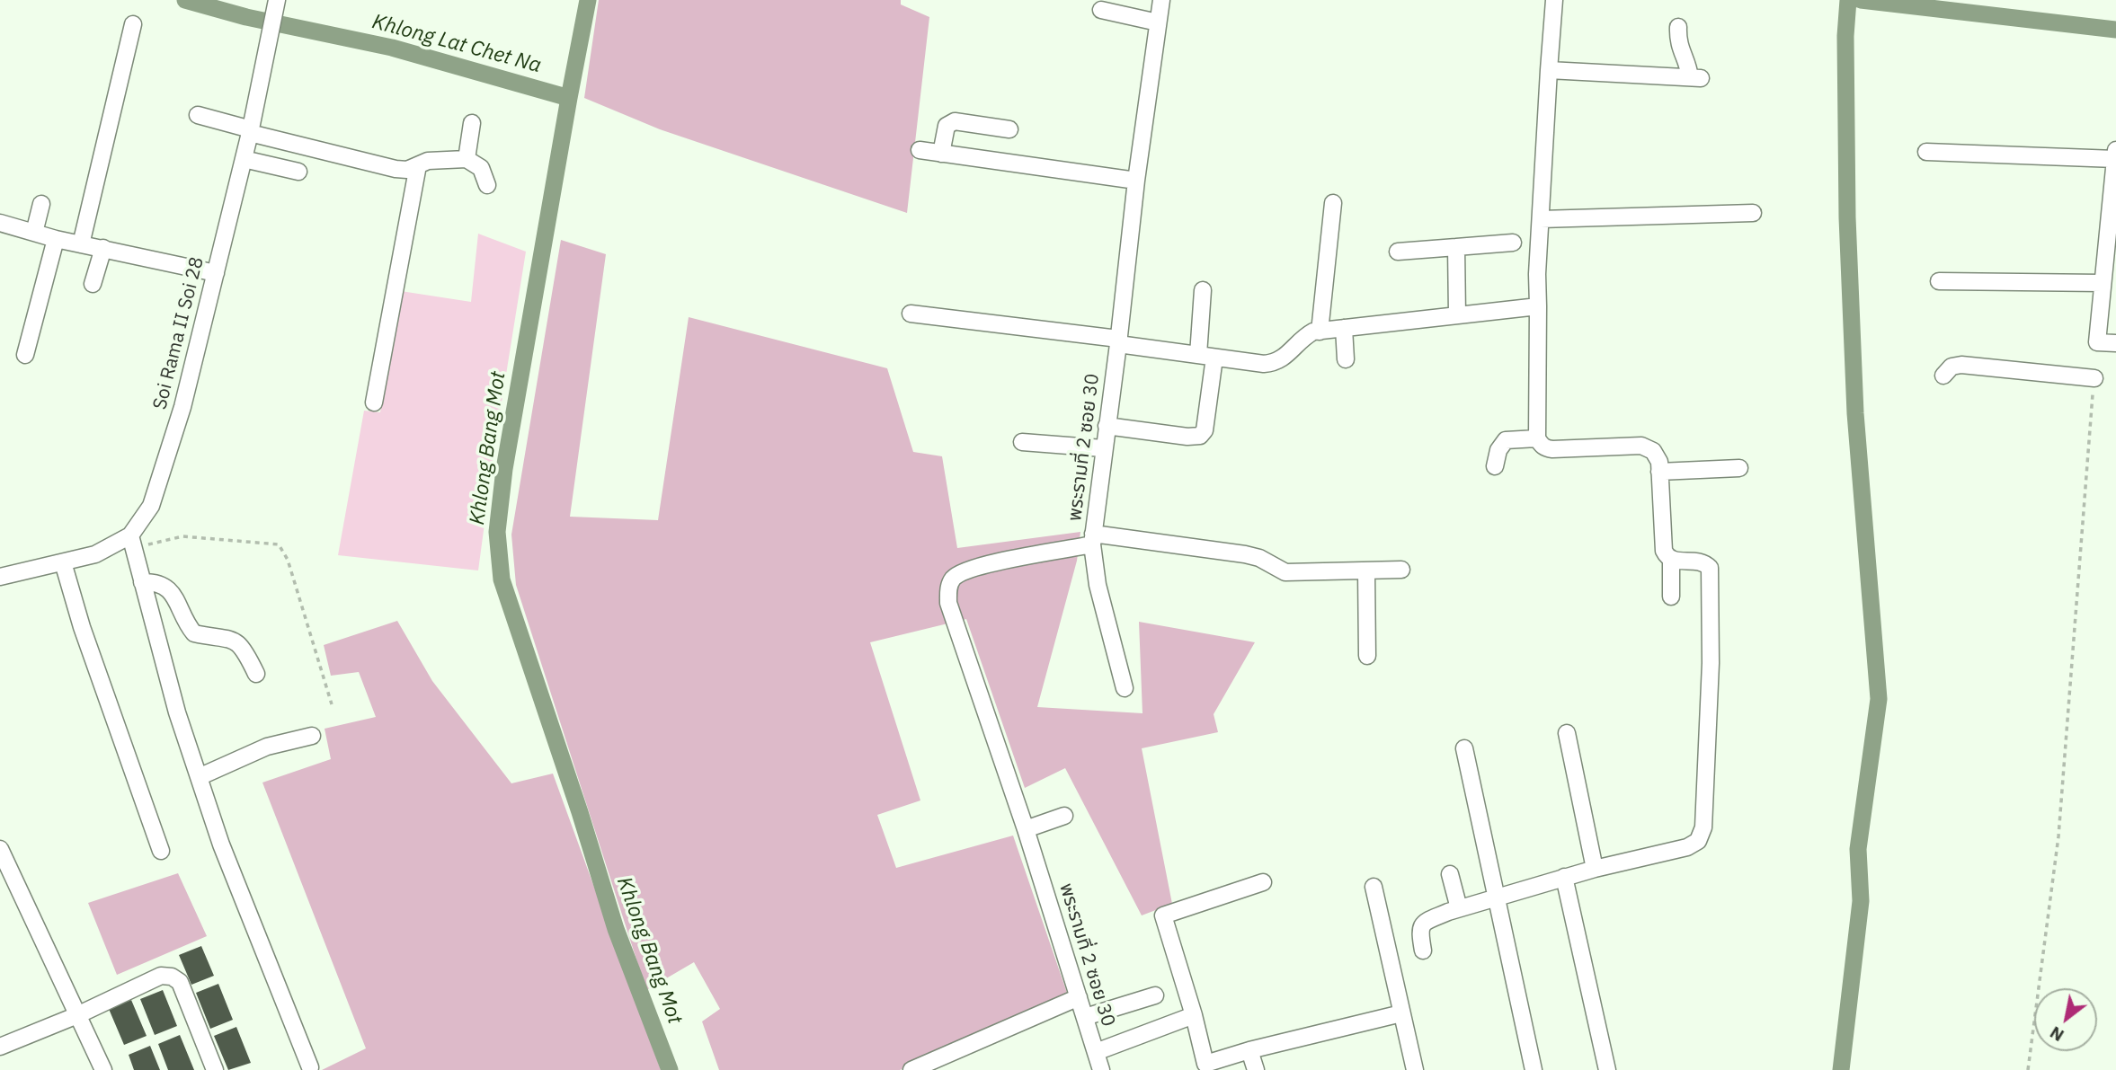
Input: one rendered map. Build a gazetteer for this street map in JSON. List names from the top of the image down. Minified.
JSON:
{"streets":{"street":["Soi Rama II Soi 28","พระรามที่ 2 ซอย 30"]},"water":["Khlong Lat Chet Na","Khlong Bang Mot"],"north":"bottom left"}
